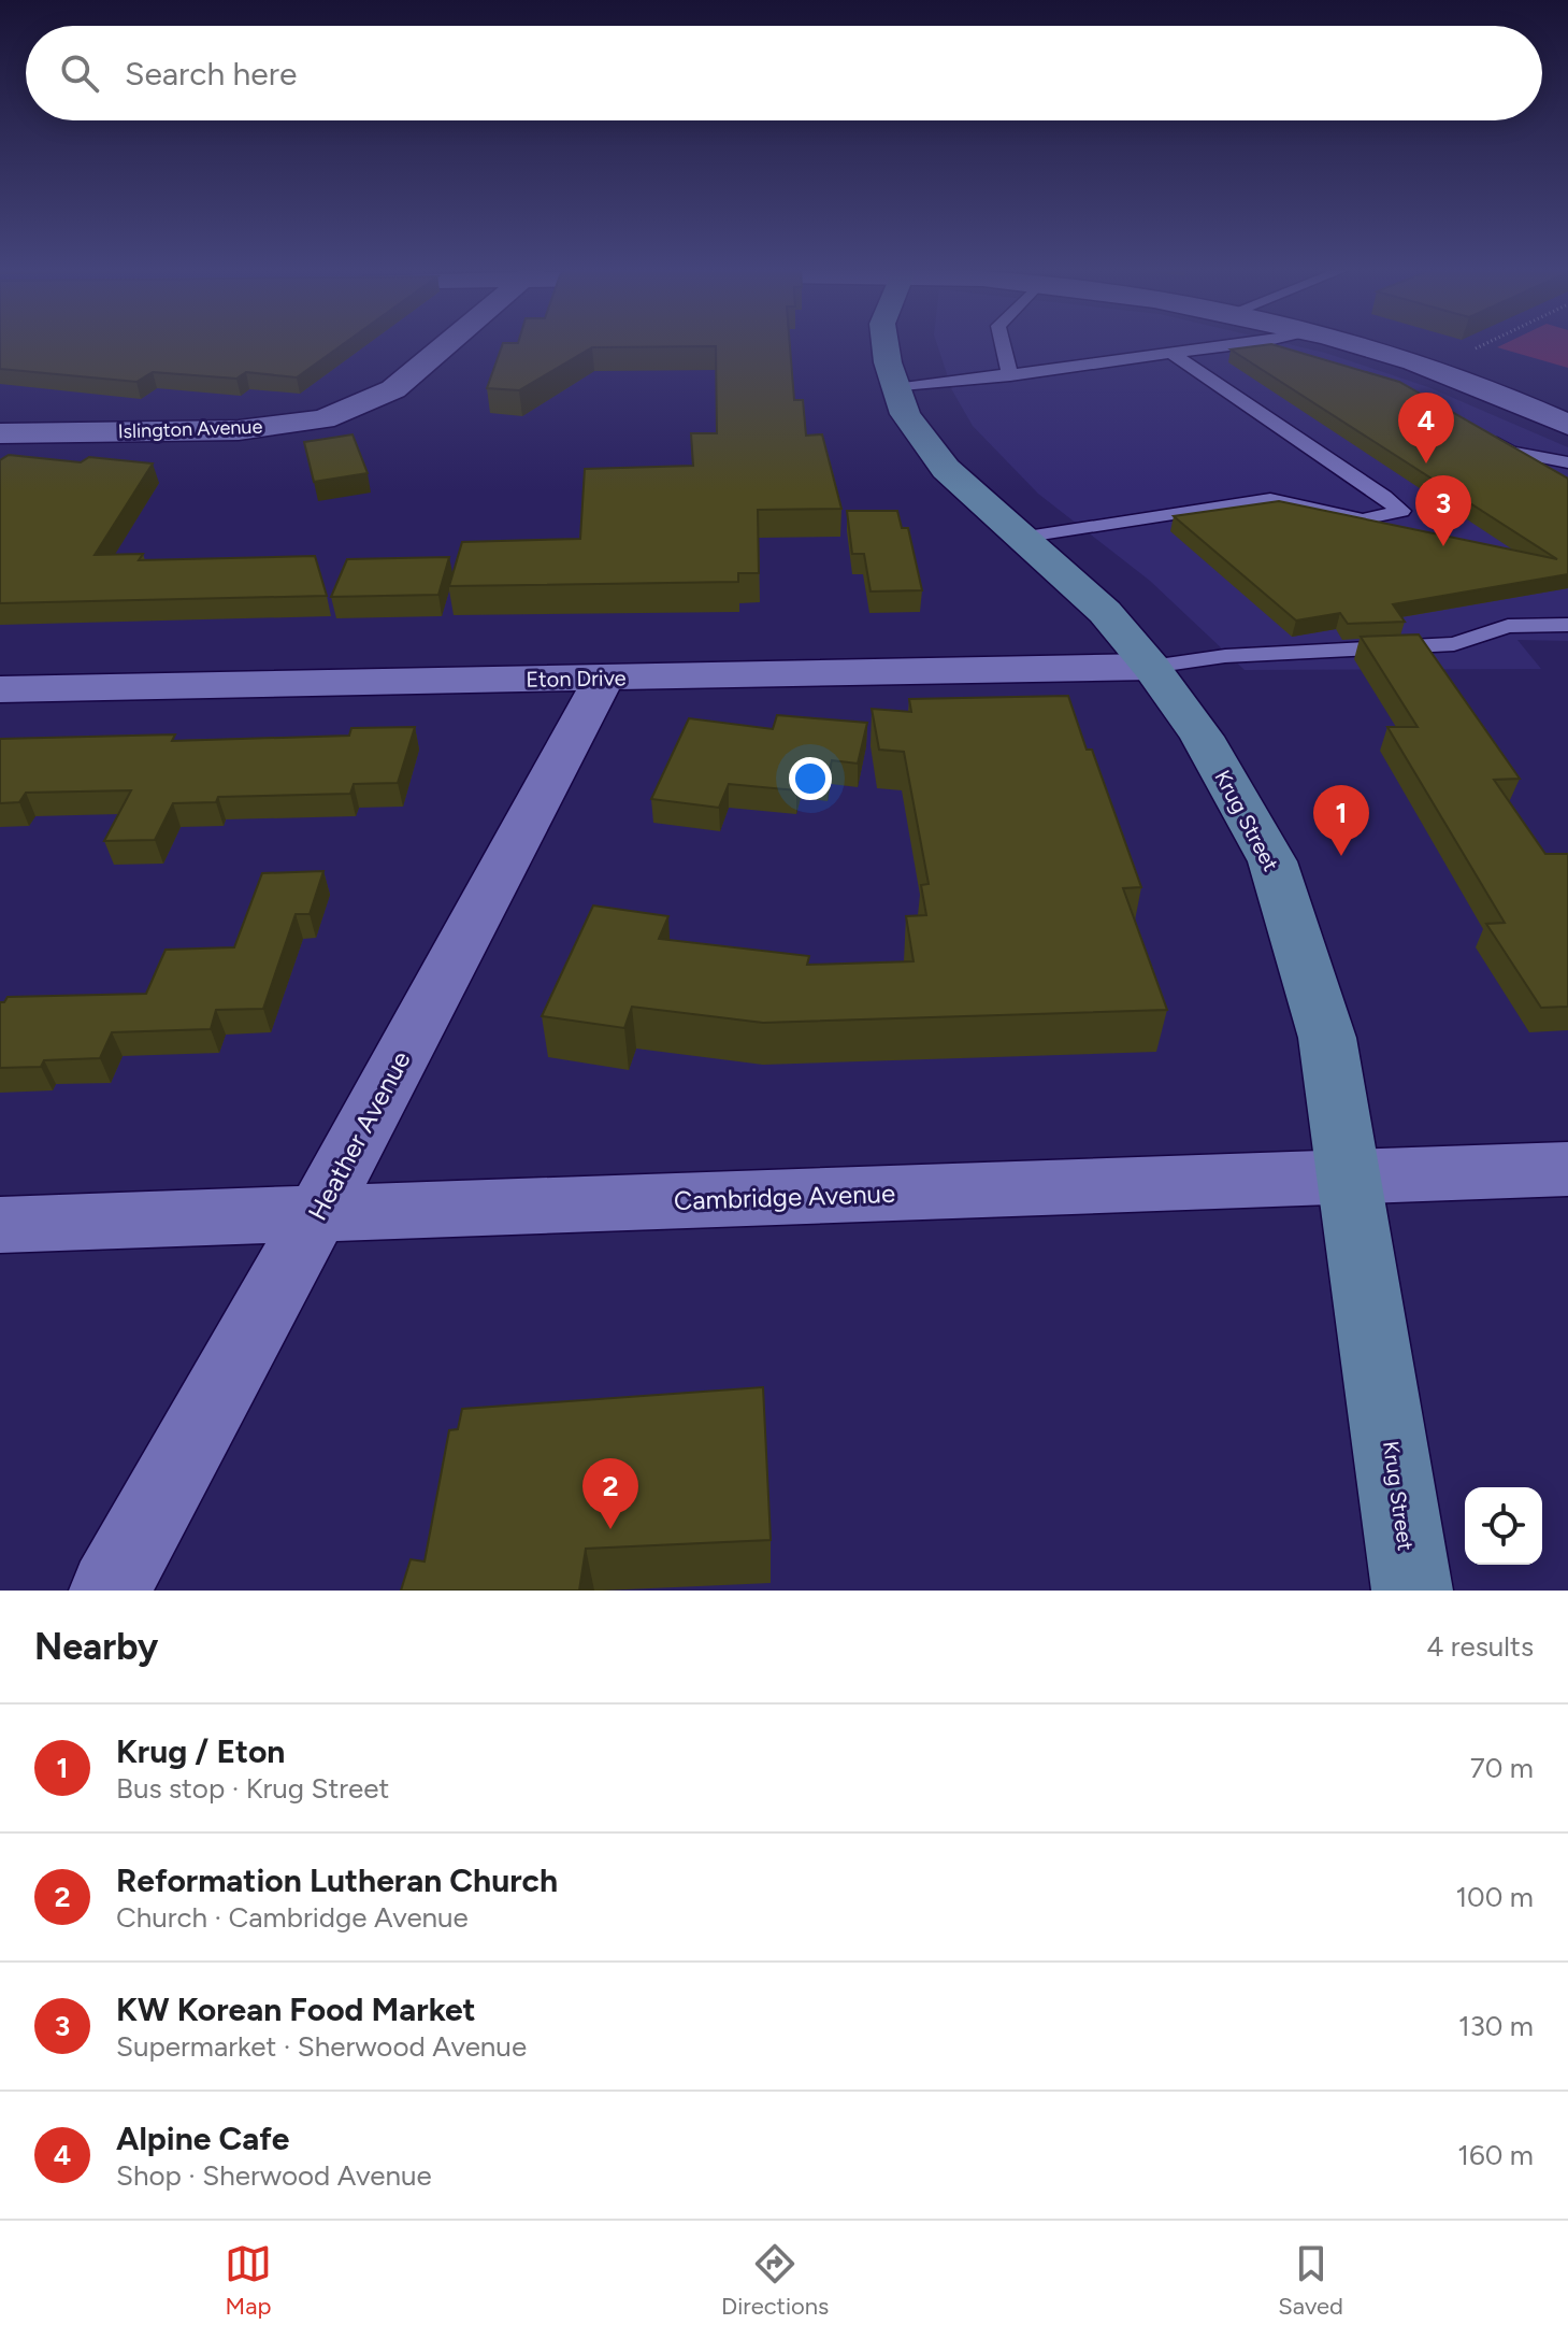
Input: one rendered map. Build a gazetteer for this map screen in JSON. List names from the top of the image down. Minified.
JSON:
{"streets":{"street":["Islington Avenue","Eton Drive","Krug Street","Heather Avenue","Cambridge Avenue"]},"crossings":[["Eton Drive","Krug Street"],["Eton Drive","Heather Avenue"],["Krug Street","Cambridge Avenue"],["Heather Avenue","Cambridge Avenue"]],"page":{"search":"Search here","pins":["4","3","1","2"],"heading":["Nearby","4 results"],"list":[{"mark":"1","name":"Krug / Eton","note":"Bus stop · Krug Street","value":"70 m"},{"mark":"2","name":"Reformation Lutheran Church","note":"Church · Cambridge Avenue","value":"100 m"},{"mark":"3","name":"KW Korean Food Market","note":"Supermarket · Sherwood Avenue","value":"130 m"},{"mark":"4","name":"Alpine Cafe","note":"Shop · Sherwood Avenue","value":"160 m"}],"nav":["Map","Directions","Saved"]}}
